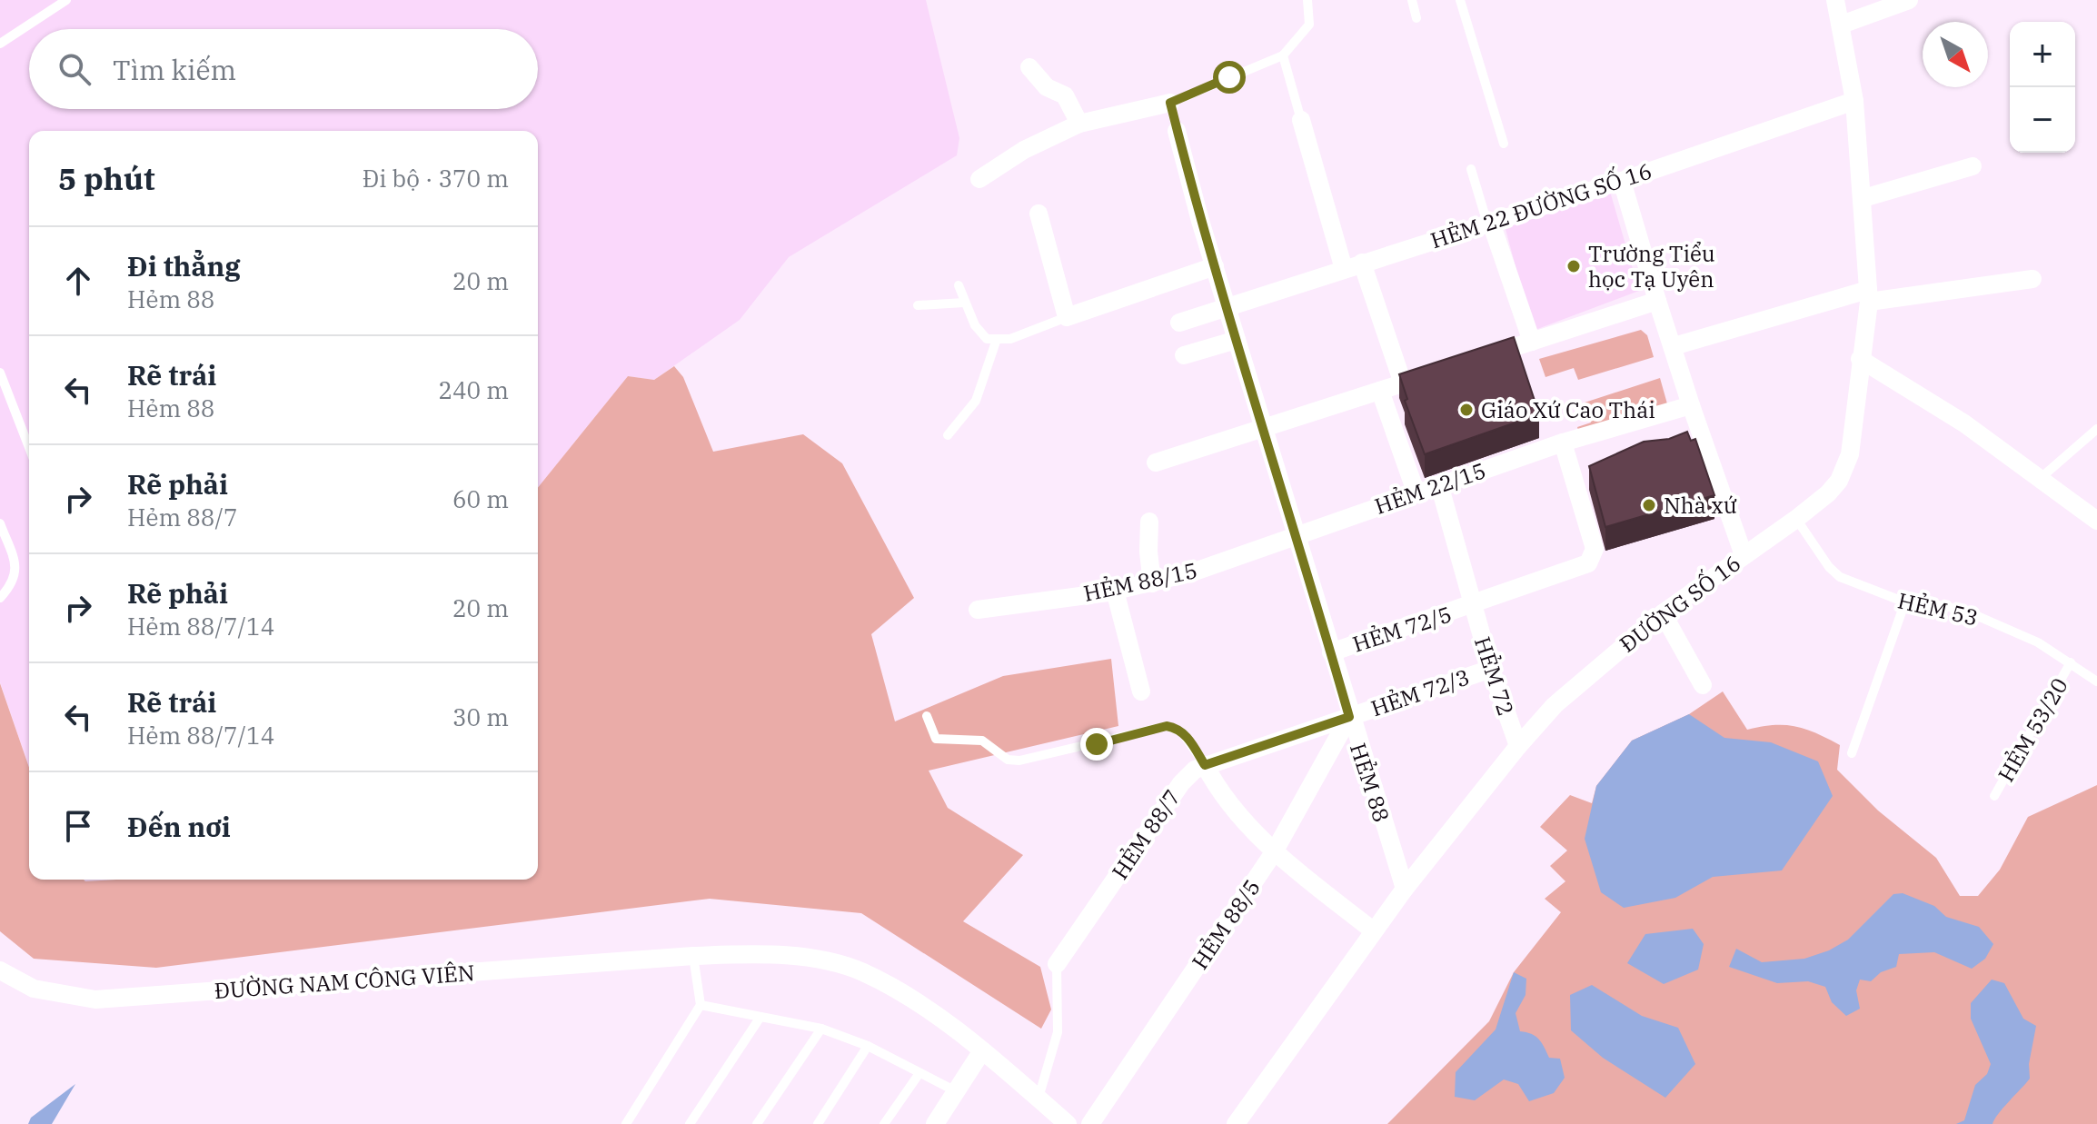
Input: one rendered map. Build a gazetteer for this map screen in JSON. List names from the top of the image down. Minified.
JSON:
{"streets":{"street":["HẺM 22 ĐƯỜNG SỐ 16","HẺM 22/15","HẺM 88/15","ĐƯỜNG SỐ 16","HẺM 72/5","HẺM 72","HẺM 72/3","HẺM 88","HẺM 88/7","HẺM 88/5","ĐƯỜNG NAM CÔNG VIÊN"],"lane":["HẺM 53","HẺM 53/20"]},"crossings":[["HẺM 22 ĐƯỜNG SỐ 16","ĐƯỜNG SỐ 16"],["HẺM 22 ĐƯỜNG SỐ 16","HẺM 88"],["HẺM 22/15","HẺM 88/15"],["HẺM 22/15","HẺM 72/5"],["HẺM 22/15","HẺM 72"],["HẺM 22/15","HẺM 88"],["HẺM 88/15","HẺM 88"],["ĐƯỜNG SỐ 16","HẺM 53"],["ĐƯỜNG SỐ 16","HẺM 72"],["ĐƯỜNG SỐ 16","HẺM 88"],["HẺM 53","HẺM 53/20"],["HẺM 72/5","HẺM 72"],["HẺM 72/5","HẺM 88"],["HẺM 72","HẺM 72/3"],["HẺM 72/3","HẺM 88"],["HẺM 72/3","HẺM 88/7"],["HẺM 72/3","HẺM 88/5"],["HẺM 88","HẺM 88/7"],["HẺM 88","HẺM 88/5"],["HẺM 88/7","HẺM 88/5"]],"places":["Trường Tiểu học Tạ Uyên","Giáo Xứ Cao Thái","Nhà xứ"],"north":"bottom right","page":{"map_buttons":["+","−"],"search":"Tìm kiếm","heading":["5 phút","Đi bộ · 370 m"],"list":[["Đi thẳng","Hẻm 88","20 m"],["Rẽ trái","Hẻm 88","240 m"],["Rẽ phải","Hẻm 88/7","60 m"],["Rẽ phải","Hẻm 88/7/14","20 m"],["Rẽ trái","Hẻm 88/7/14","30 m"],"Đến nơi"]}}
